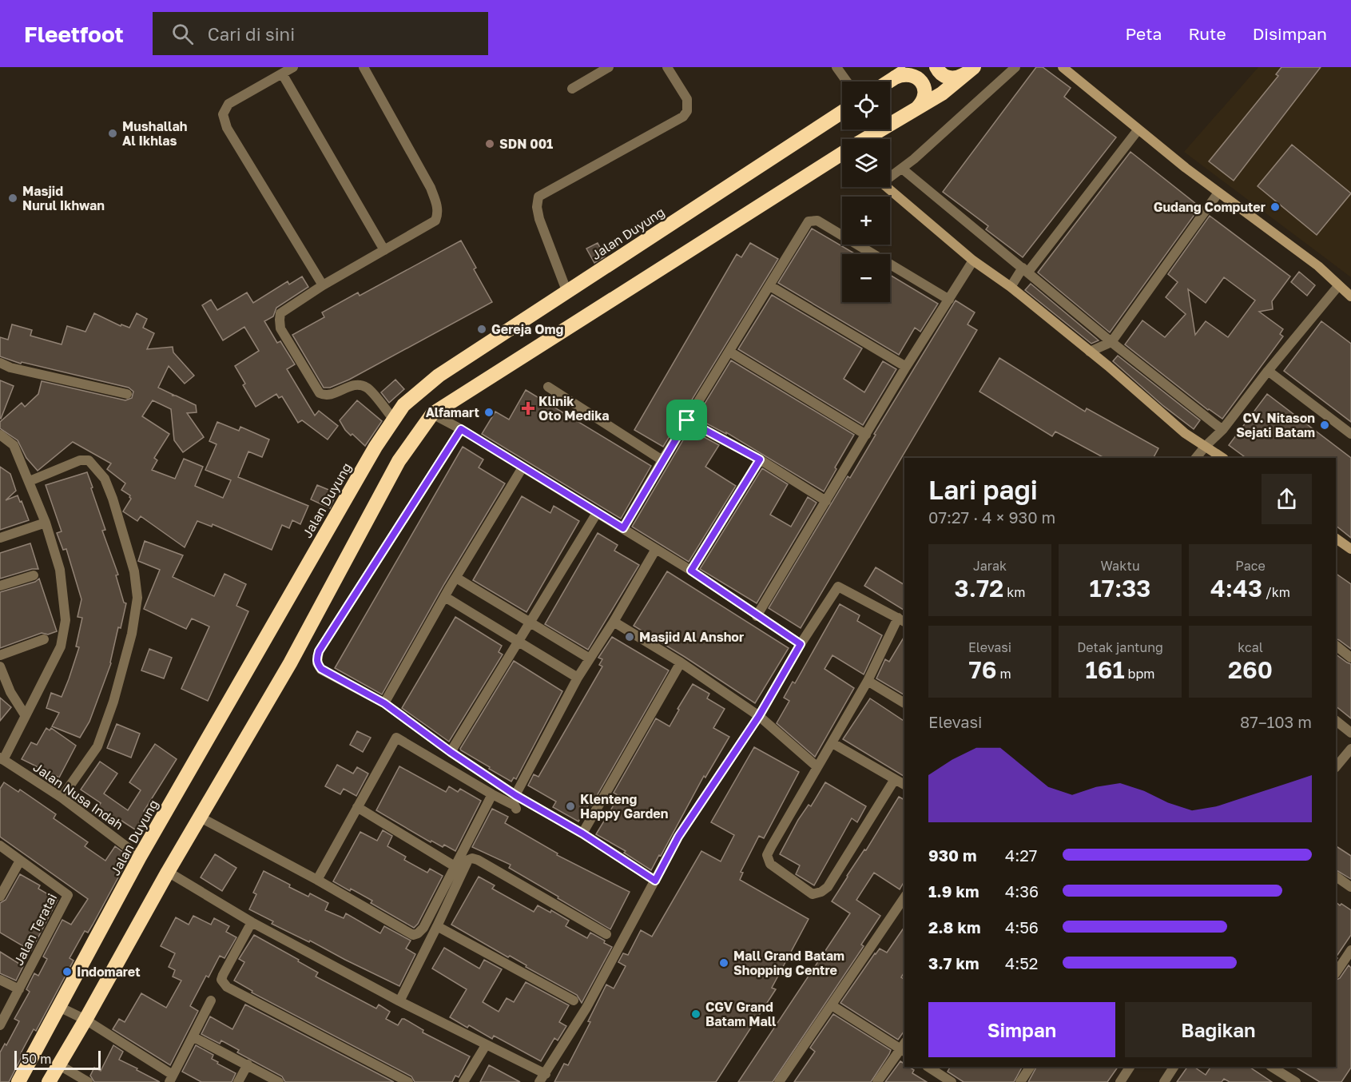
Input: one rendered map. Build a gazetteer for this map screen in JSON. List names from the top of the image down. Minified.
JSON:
{"streets":{"highway":["Jalan Duyung"],"street":["Jalan Nusa Indah","Jalan Teratai"]},"crossings":[["Jalan Duyung","Jalan Nusa Indah"]],"places":{"other":["Mushallah Al Ikhlas","SDN 001","Masjid Nurul Ikhwan","Gudang Computer","Gereja Omg","Alfamart","CV. Nitason Sejati Batam","Masjid Al Anshor","Klenteng Happy Garden","Mall Grand Batam Shopping Centre","Indomaret","CGV Grand Batam Mall"],"health":["Klinik Oto Medika"]},"scale_bar":"50 m","page":{"header":"Fleetfoot","search":"Cari di sini","nav":["Peta","Rute","Disimpan"],"map_buttons":["+","−"],"heading":["Lari pagi","07:27 · 4 × 930 m"],"stats":[["Jarak","3.72 km"],["Waktu","17:33"],["Pace","4:43 /km"],["Elevasi","76 m"],["Detak jantung","161 bpm"],["kcal","260"]],"chart":["Elevasi","87–103 m"],"list":[{"name":"930 m","note":"4:27"},{"name":"1.9 km","note":"4:36"},{"name":"2.8 km","note":"4:56"},{"name":"3.7 km","note":"4:52"}],"buttons":["Simpan","Bagikan"],"scale":"50 m"}}
